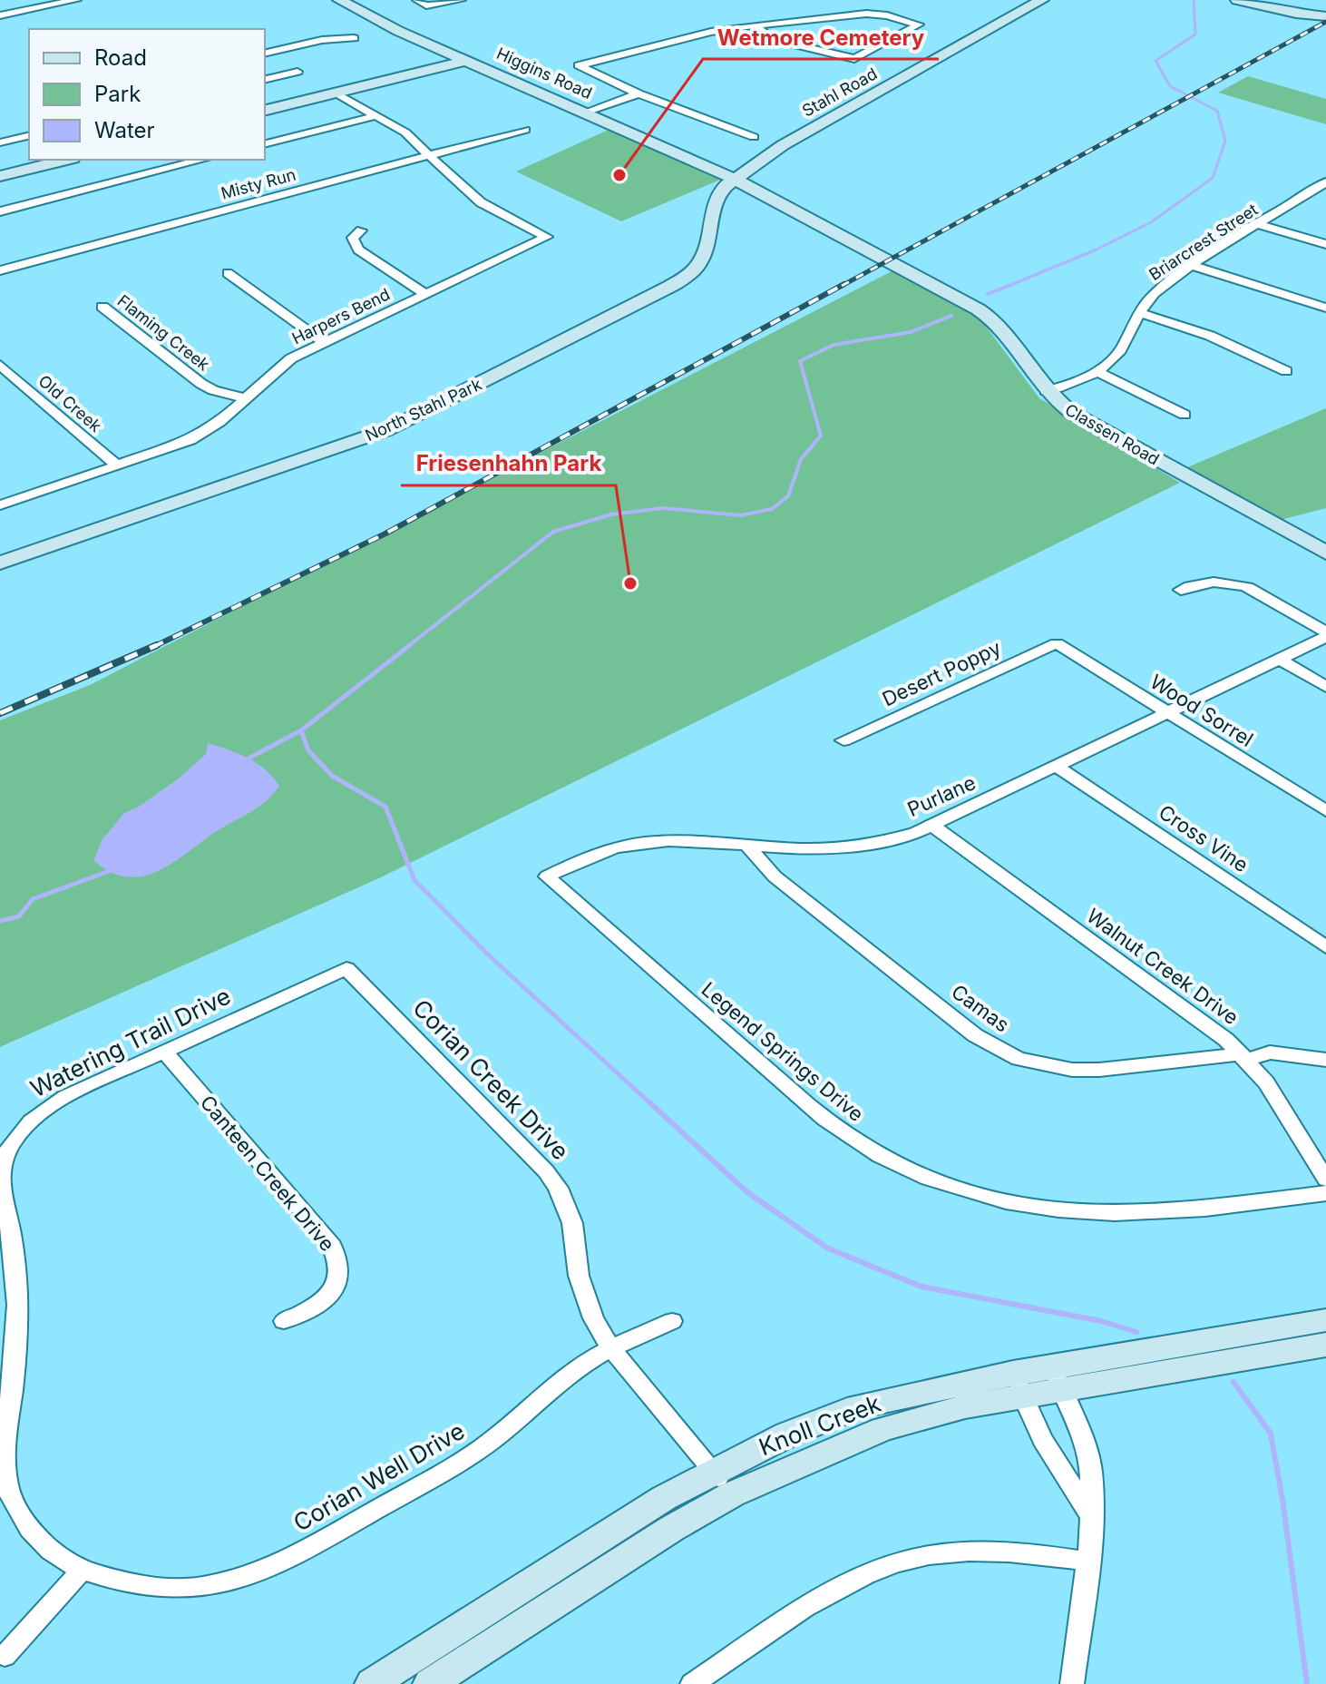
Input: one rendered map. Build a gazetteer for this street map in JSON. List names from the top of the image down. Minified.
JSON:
{"streets":{"street":["Higgins Road","Stahl Road","Misty Run","Briarcrest Street","Harpers Bend","Flaming Creek","Old Creek","North Stahl Park","Classen Road","Desert Poppy","Wood Sorrel","Purlane","Cross Vine","Walnut Creek Drive","Camas","Watering Trail Drive","Legend Springs Drive","Corian Creek Drive","Canteen Creek Drive","Knoll Creek","Corian Well Drive"]},"crossings":[["Higgins Road","Stahl Road"],["Higgins Road","North Stahl Park"],["Higgins Road","Classen Road"],["Stahl Road","North Stahl Park"],["Stahl Road","Classen Road"],["Misty Run","Harpers Bend"],["Briarcrest Street","Classen Road"],["Harpers Bend","Flaming Creek"],["Harpers Bend","Old Creek"],["North Stahl Park","Classen Road"],["Desert Poppy","Wood Sorrel"],["Wood Sorrel","Purlane"],["Purlane","Cross Vine"],["Purlane","Walnut Creek Drive"],["Purlane","Camas"],["Purlane","Legend Springs Drive"],["Walnut Creek Drive","Camas"],["Watering Trail Drive","Corian Creek Drive"],["Watering Trail Drive","Canteen Creek Drive"],["Watering Trail Drive","Corian Well Drive"],["Corian Creek Drive","Knoll Creek"],["Corian Creek Drive","Corian Well Drive"]],"places":["Wetmore Cemetery","Friesenhahn Park"],"legend":["Road","Park","Water"]}
